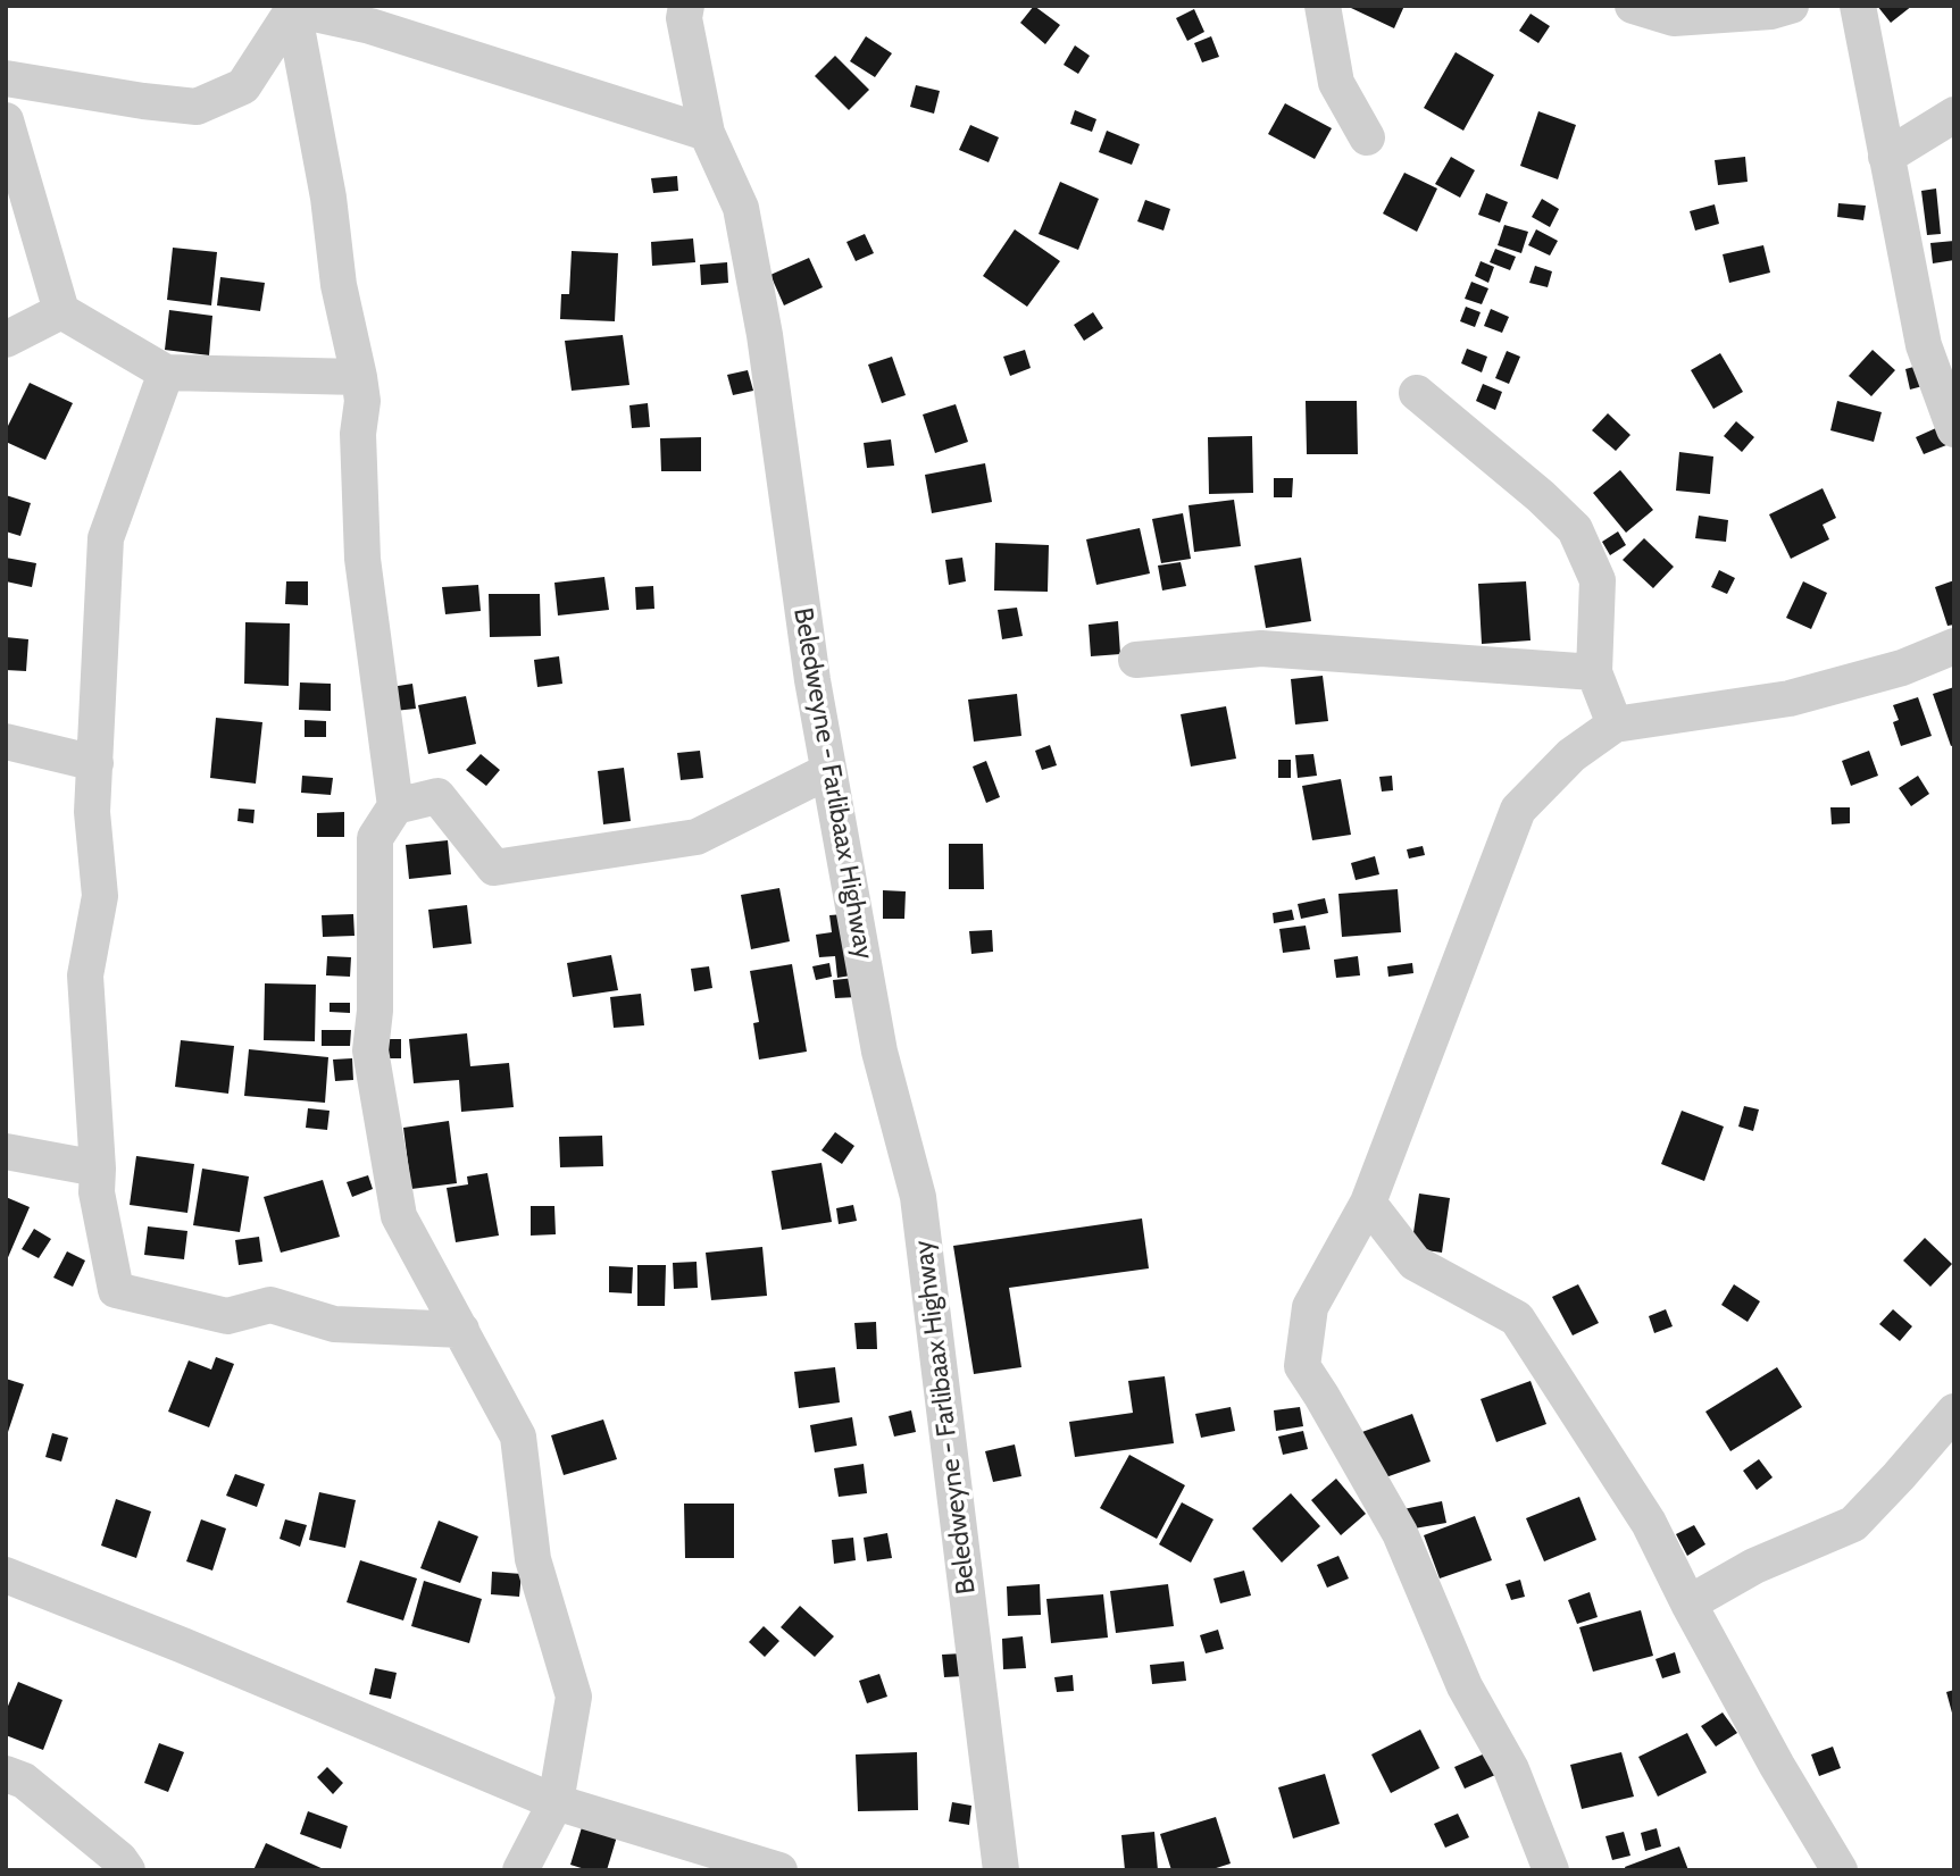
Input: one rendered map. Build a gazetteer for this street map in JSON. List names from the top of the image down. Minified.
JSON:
{"streets":{"street":["Beledweyne - Farlibaax Highway"]}}
